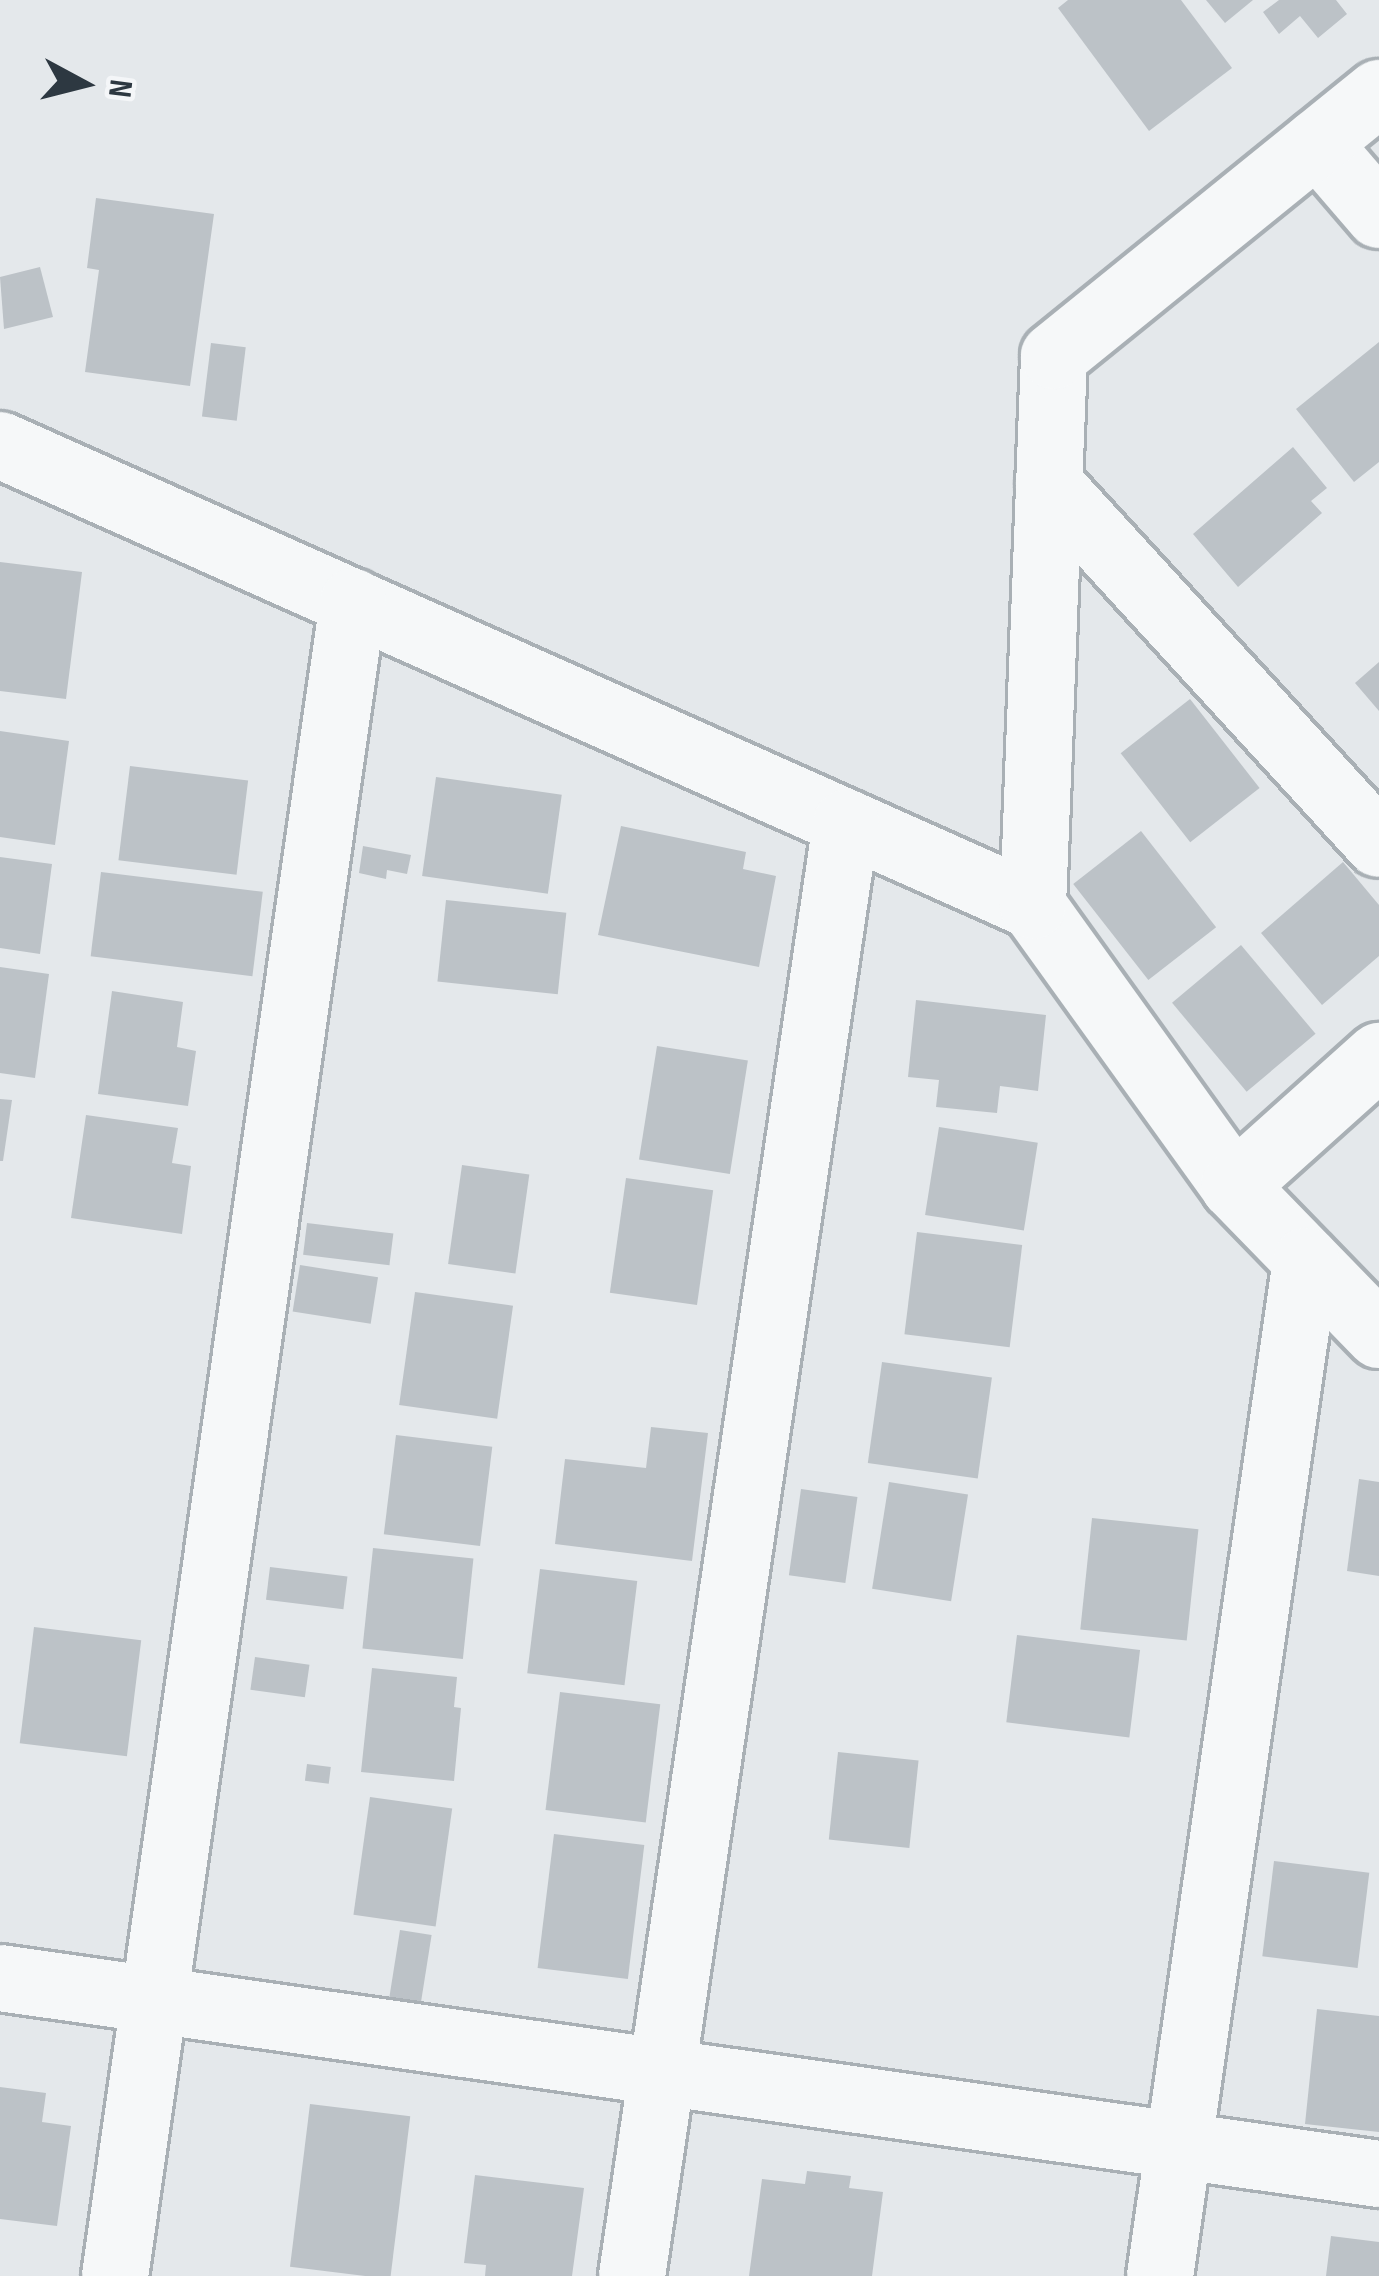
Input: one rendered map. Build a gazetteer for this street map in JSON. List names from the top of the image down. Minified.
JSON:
{"north":"right"}
